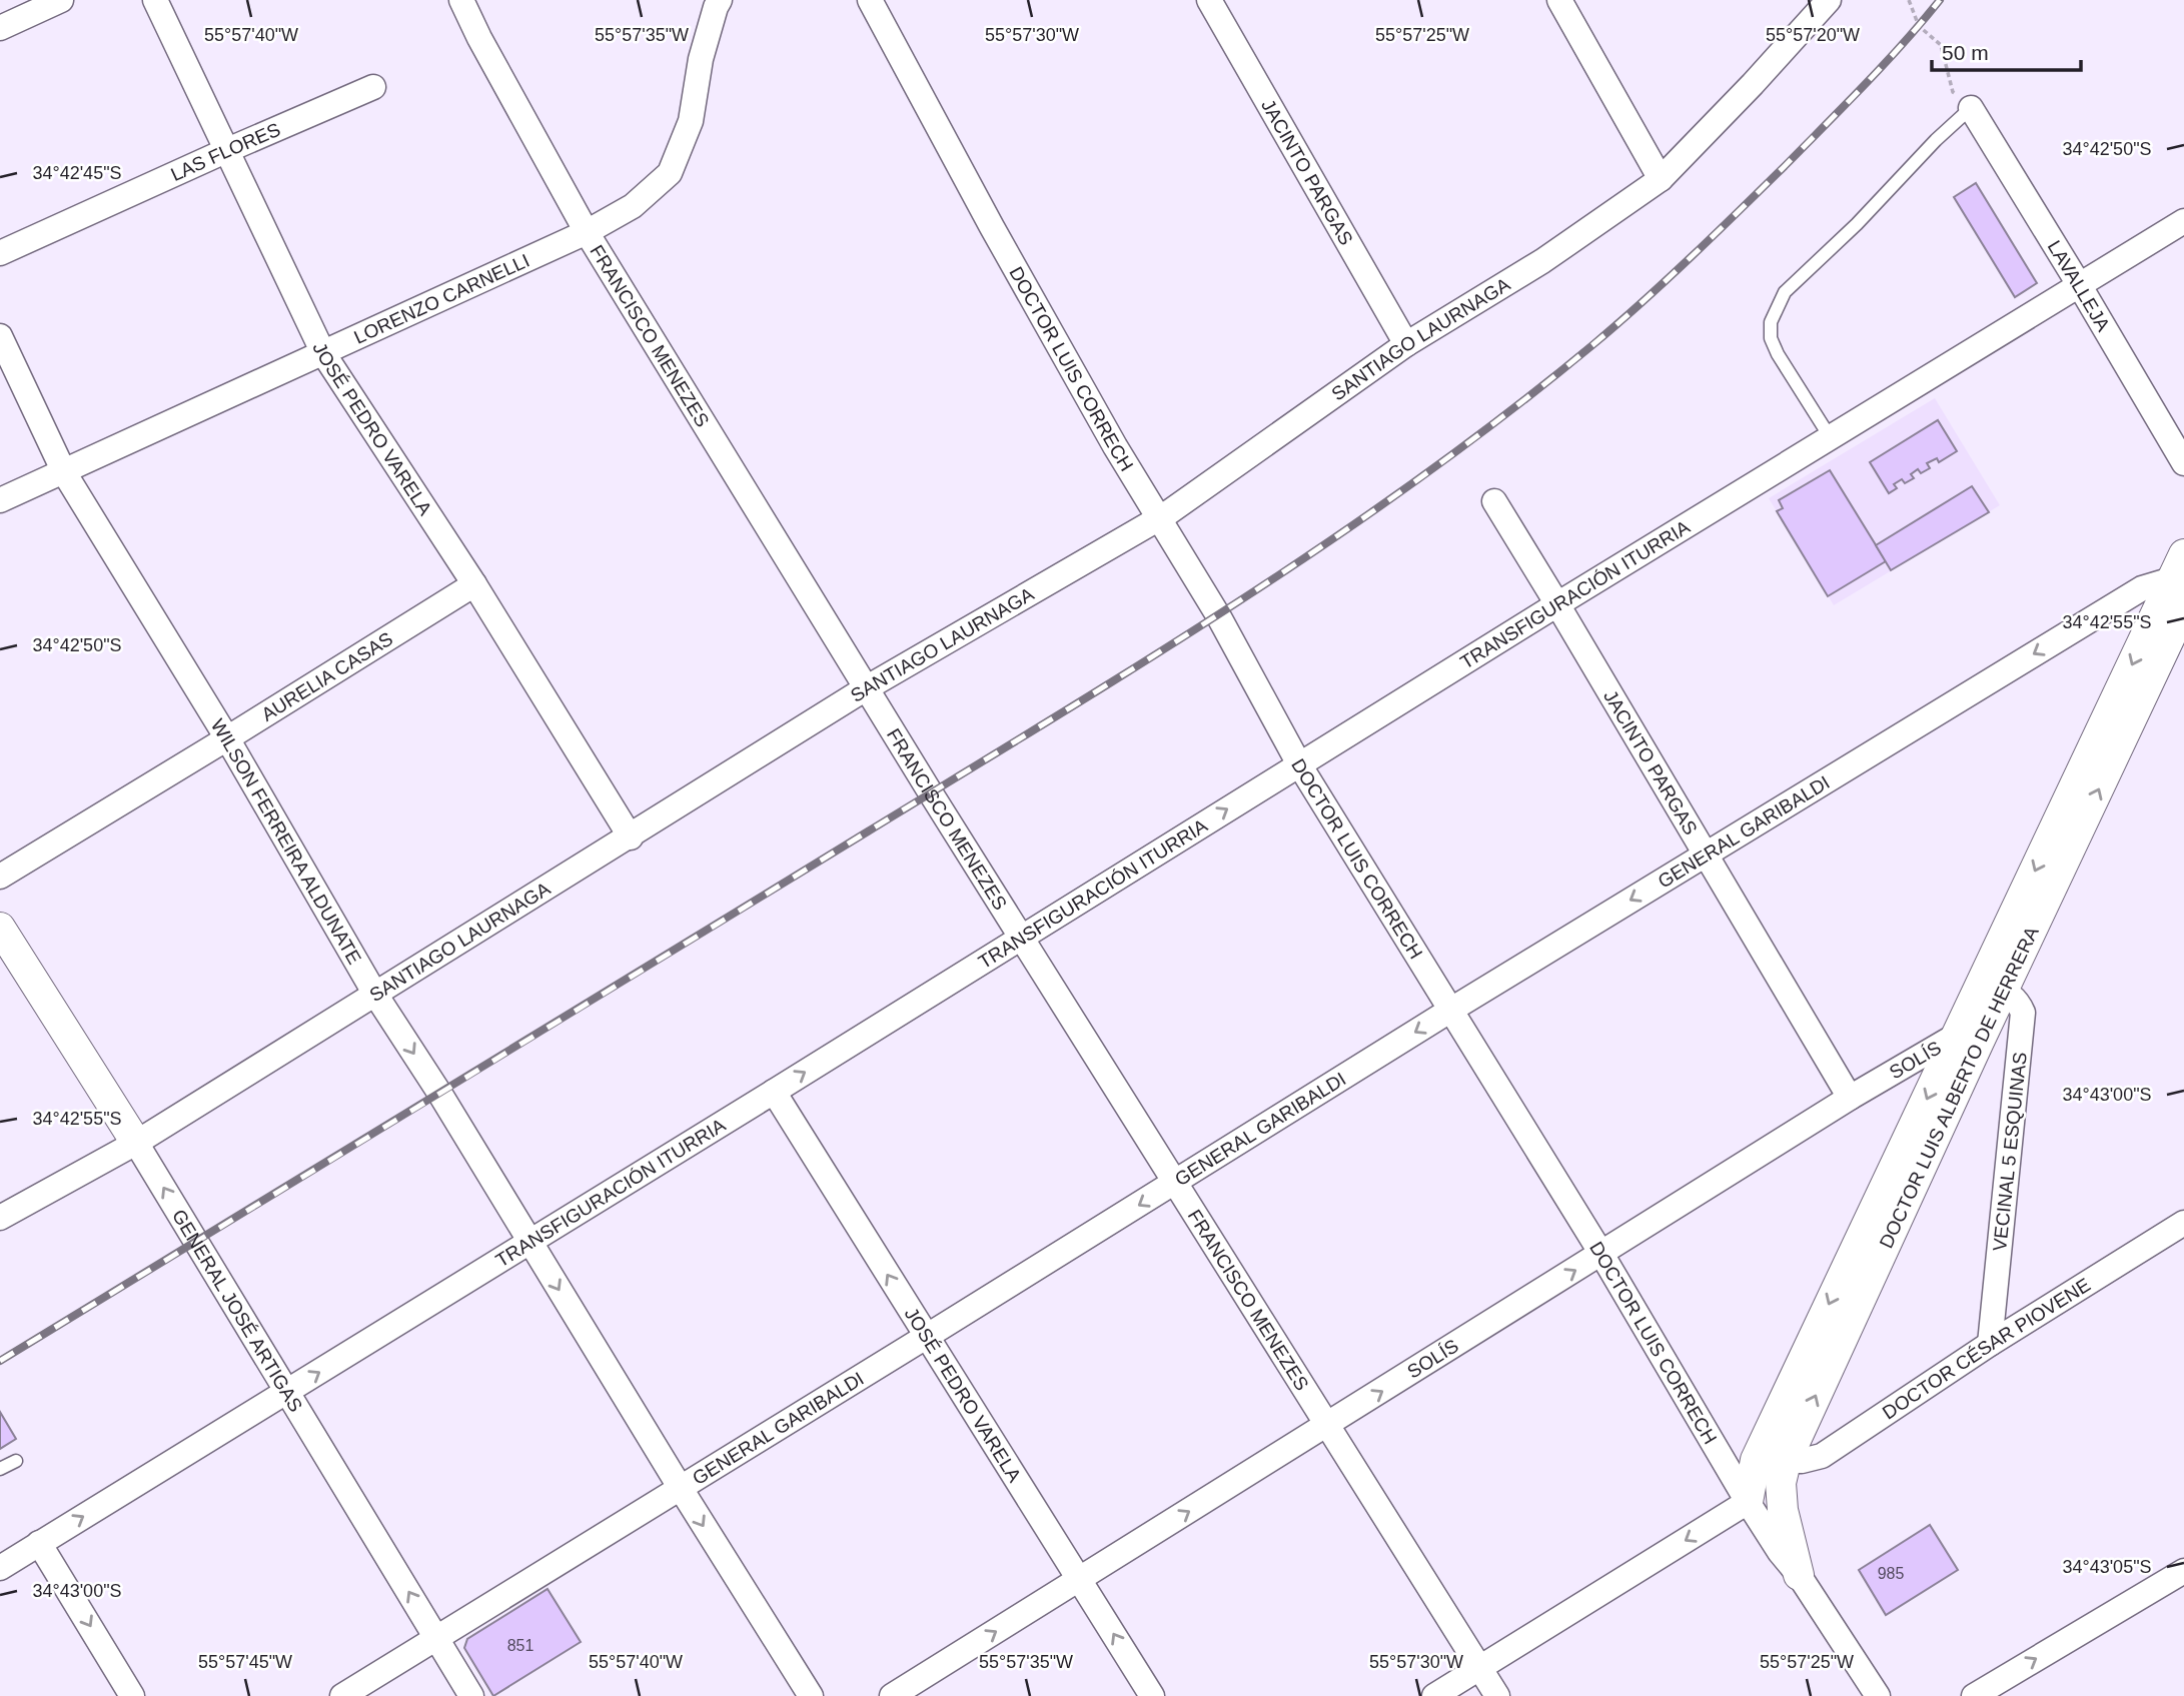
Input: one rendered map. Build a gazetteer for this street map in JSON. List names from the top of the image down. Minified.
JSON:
{"streets":{"street":["LAS FLORES","JACINTO PARGAS","LAVALLEJA","LORENZO CARNELLI","FRANCISCO MENEZES","SANTIAGO LAURNAGA","DOCTOR LUIS CORRECH","JOSÉ PEDRO VARELA","TRANSFIGURACIÓN ITURRIA","AURELIA CASAS","GENERAL GARIBALDI","WILSON FERREIRA ALDUNATE","SOLÍS","DOCTOR LUIS ALBERTO DE HERRERA","VECINAL 5 ESQUINAS","GENERAL JOSÉ ARTIGAS","DOCTOR CÉSAR PIOVENE"]},"crossings":[["LAS FLORES","JOSÉ PEDRO VARELA"],["JACINTO PARGAS","SANTIAGO LAURNAGA"],["JACINTO PARGAS","TRANSFIGURACIÓN ITURRIA"],["JACINTO PARGAS","GENERAL GARIBALDI"],["JACINTO PARGAS","SOLÍS"],["LAVALLEJA","TRANSFIGURACIÓN ITURRIA"],["LORENZO CARNELLI","FRANCISCO MENEZES"],["LORENZO CARNELLI","JOSÉ PEDRO VARELA"],["LORENZO CARNELLI","WILSON FERREIRA ALDUNATE"],["FRANCISCO MENEZES","SANTIAGO LAURNAGA"],["FRANCISCO MENEZES","TRANSFIGURACIÓN ITURRIA"],["FRANCISCO MENEZES","GENERAL GARIBALDI"],["FRANCISCO MENEZES","SOLÍS"],["SANTIAGO LAURNAGA","DOCTOR LUIS CORRECH"],["SANTIAGO LAURNAGA","JOSÉ PEDRO VARELA"],["SANTIAGO LAURNAGA","WILSON FERREIRA ALDUNATE"],["SANTIAGO LAURNAGA","GENERAL JOSÉ ARTIGAS"],["DOCTOR LUIS CORRECH","TRANSFIGURACIÓN ITURRIA"],["DOCTOR LUIS CORRECH","GENERAL GARIBALDI"],["DOCTOR LUIS CORRECH","SOLÍS"],["DOCTOR LUIS CORRECH","DOCTOR LUIS ALBERTO DE HERRERA"],["JOSÉ PEDRO VARELA","TRANSFIGURACIÓN ITURRIA"],["JOSÉ PEDRO VARELA","AURELIA CASAS"],["JOSÉ PEDRO VARELA","GENERAL GARIBALDI"],["JOSÉ PEDRO VARELA","SOLÍS"],["TRANSFIGURACIÓN ITURRIA","WILSON FERREIRA ALDUNATE"],["TRANSFIGURACIÓN ITURRIA","GENERAL JOSÉ ARTIGAS"],["AURELIA CASAS","WILSON FERREIRA ALDUNATE"],["GENERAL GARIBALDI","WILSON FERREIRA ALDUNATE"],["GENERAL GARIBALDI","DOCTOR LUIS ALBERTO DE HERRERA"],["GENERAL GARIBALDI","GENERAL JOSÉ ARTIGAS"],["SOLÍS","DOCTOR LUIS ALBERTO DE HERRERA"],["DOCTOR LUIS ALBERTO DE HERRERA","VECINAL 5 ESQUINAS"],["DOCTOR LUIS ALBERTO DE HERRERA","DOCTOR CÉSAR PIOVENE"],["VECINAL 5 ESQUINAS","DOCTOR CÉSAR PIOVENE"]],"one_way":["TRANSFIGURACIÓN ITURRIA","GENERAL GARIBALDI","WILSON FERREIRA ALDUNATE","SOLÍS","GENERAL JOSÉ ARTIGAS"],"house_numbers":["985","851"],"scale_bar":"50 m","coordinates":["55°57'40\"W","55°57'35\"W","55°57'30\"W","55°57'25\"W","55°57'20\"W","34°42'50\"S","34°42'45\"S","34°42'55\"S","34°43'00\"S","34°43'05\"S","55°57'45\"W"]}
